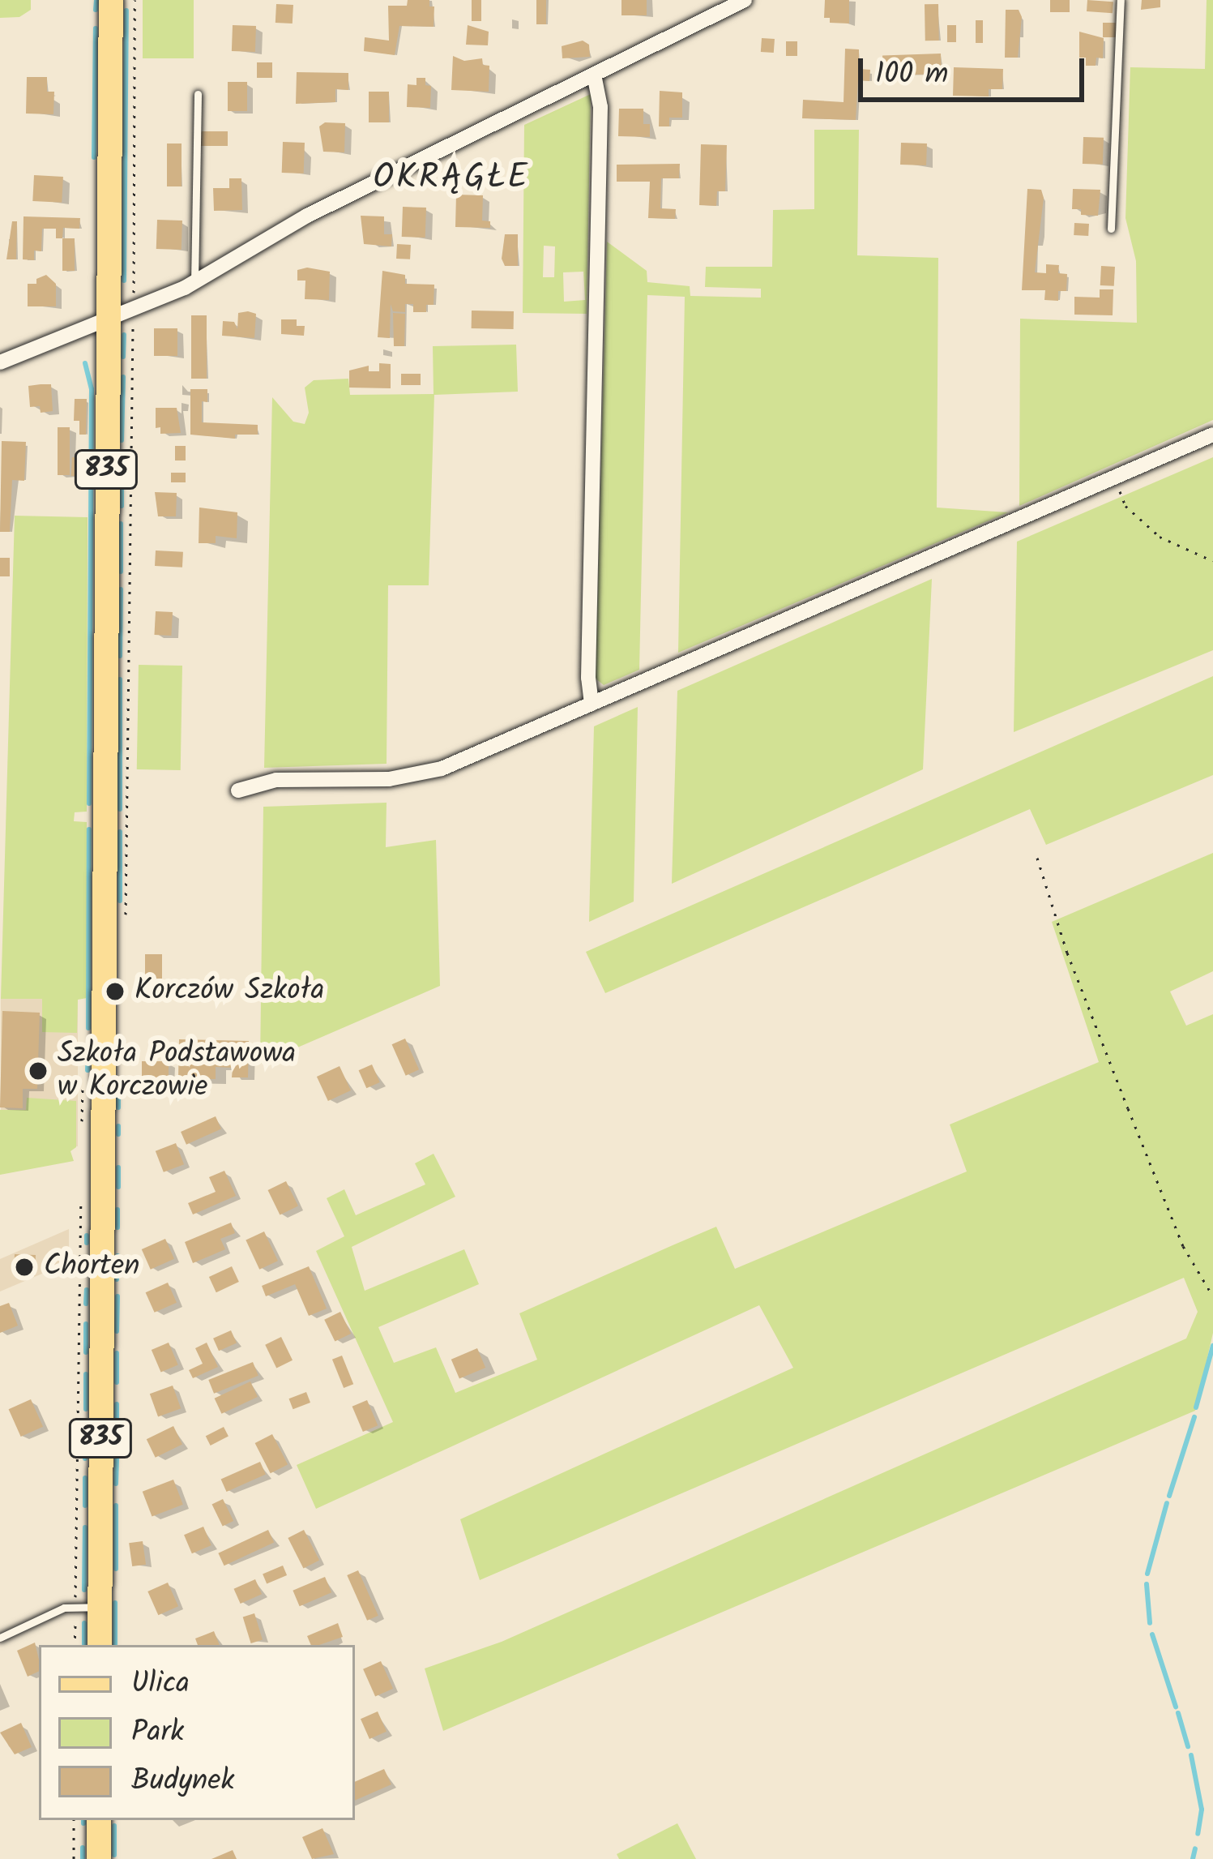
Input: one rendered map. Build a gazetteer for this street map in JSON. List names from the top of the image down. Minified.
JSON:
{"streets":{"main road":["835"]},"districts":["OKRĄGŁE"],"places":["Korczów Szkoła","Szkoła Podstawowa w Korczowie","Chorten"],"legend":["Ulica","Park","Budynek"],"scale_bar":"100 m"}
